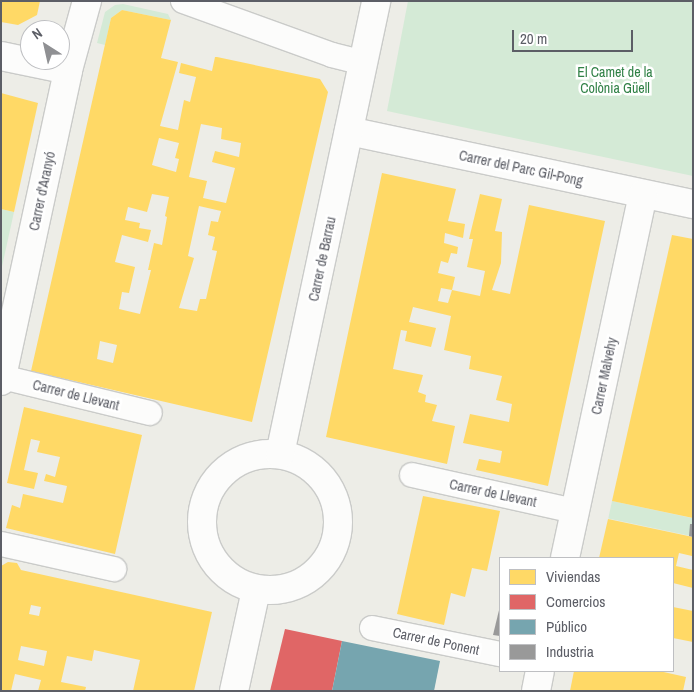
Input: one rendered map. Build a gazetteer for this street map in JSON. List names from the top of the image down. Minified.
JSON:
{"streets":{"street":["Carrer del Parc Gil-Pong","Carrer d'Aranyó","Carrer de Barrau","Carrer Malvehy","Carrer de Llevant","Carrer de Ponent"]},"crossings":[["Carrer del Parc Gil-Pong","Carrer de Barrau"],["Carrer del Parc Gil-Pong","Carrer Malvehy"],["Carrer d'Aranyó","Carrer de Llevant"],["Carrer Malvehy","Carrer de Llevant"]],"parks":["El Camet de la Colònia Güell"],"legend":["Viviendas","Comercios","Público","Industria"],"scale_bar":"20 m","north":"top left"}
